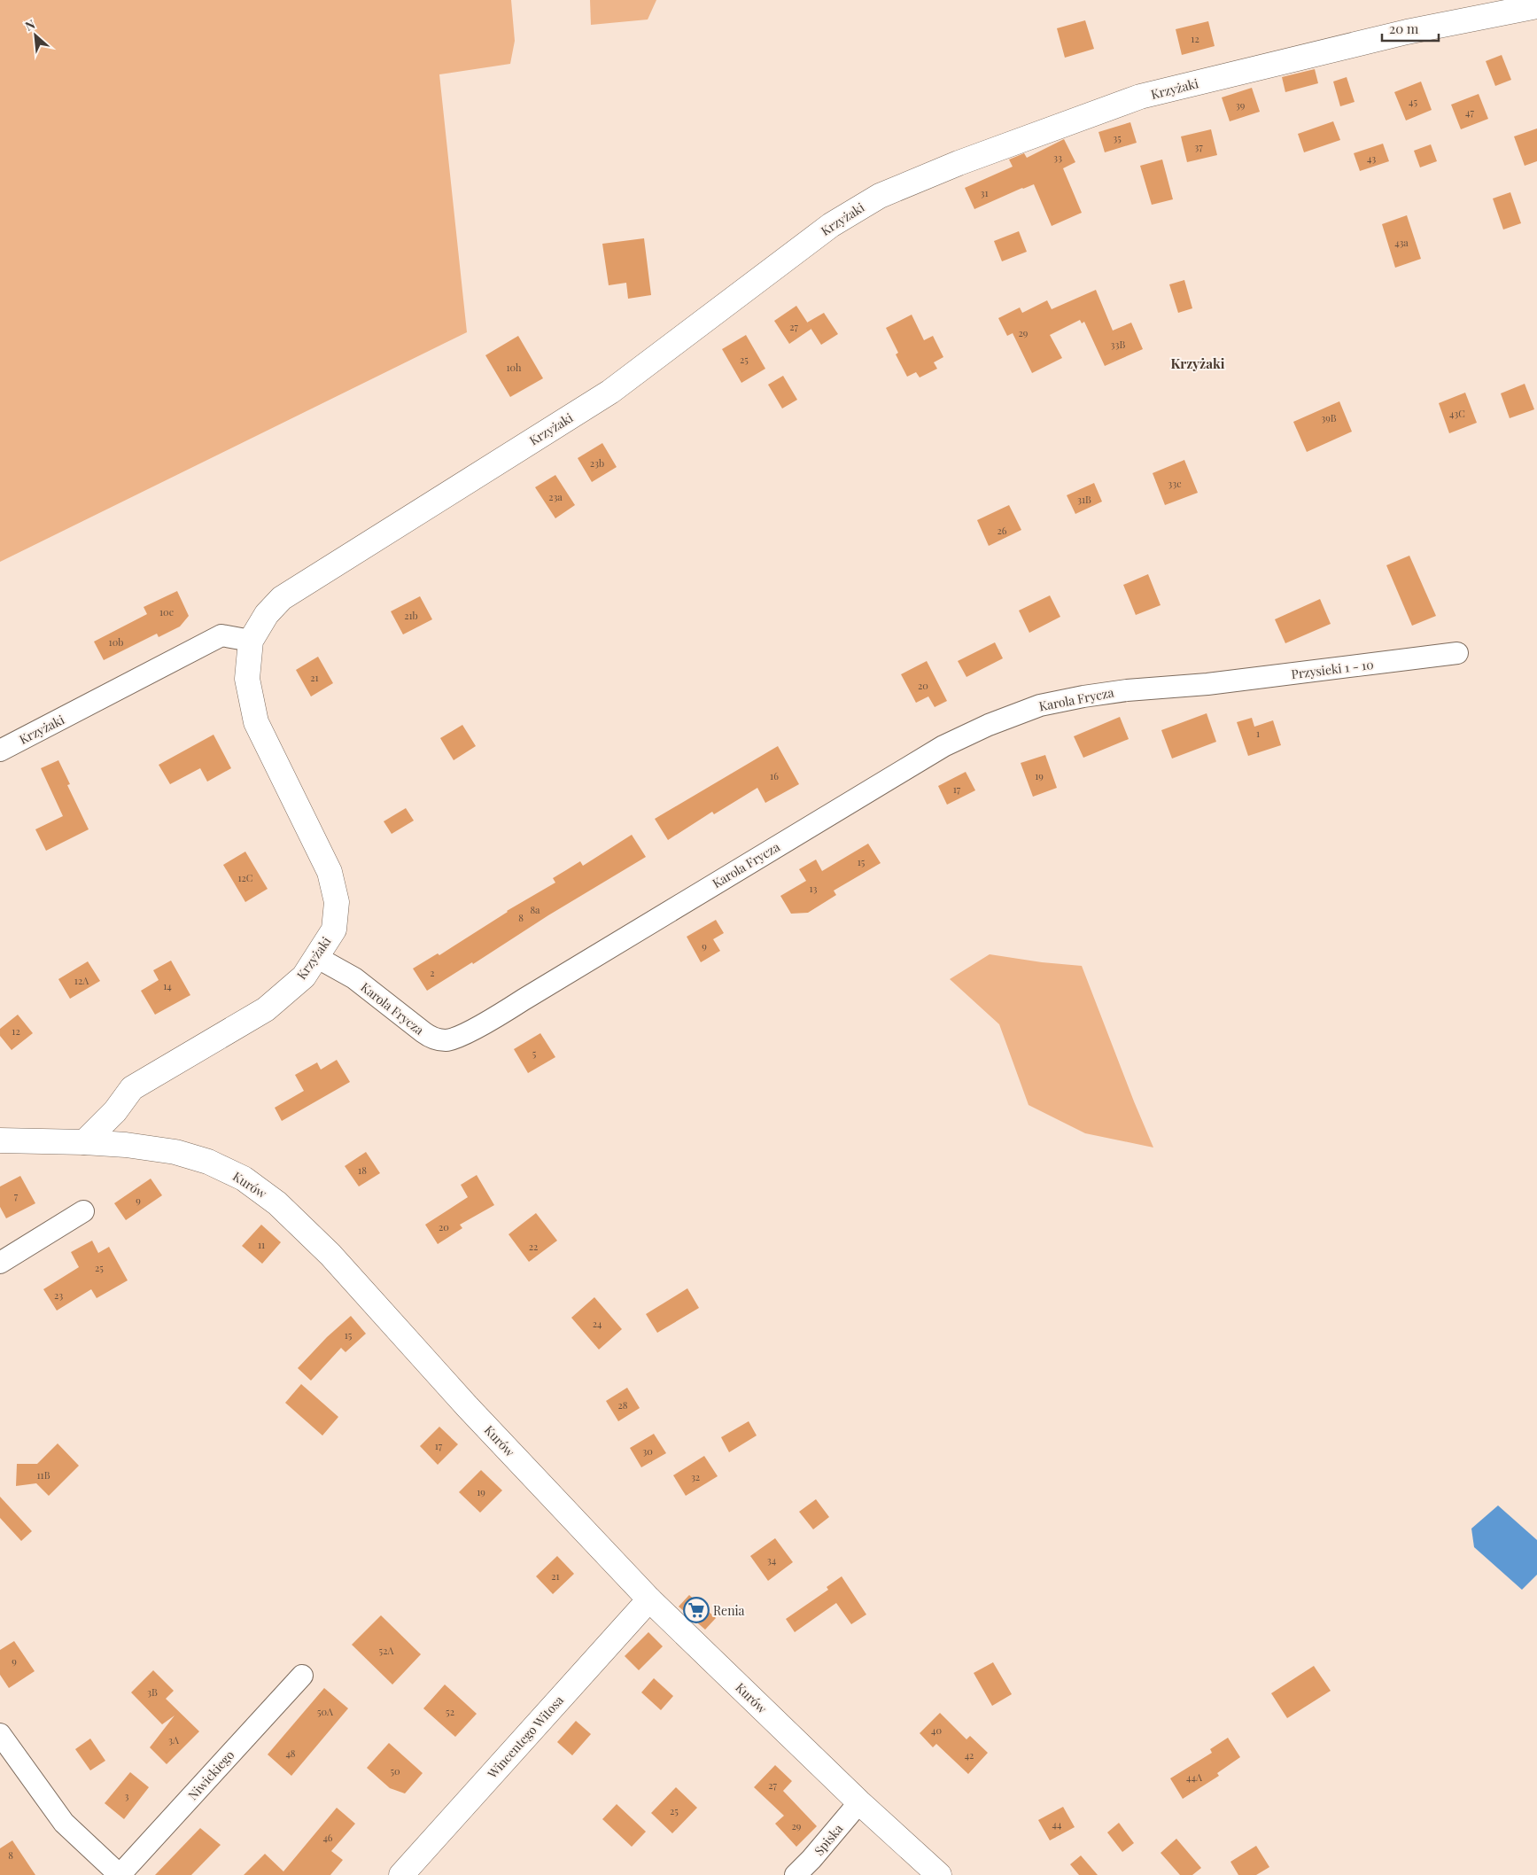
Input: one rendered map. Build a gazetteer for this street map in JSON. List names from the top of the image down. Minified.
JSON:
{"streets":{"street":["Krzyżaki","Przysieki 1 - 10","Karola Frycza","Kurów","Wincentego Witosa","Niwickiego","Spiska"]},"crossings":[["Krzyżaki","Karola Frycza"],["Krzyżaki","Kurów"],["Przysieki 1 - 10","Karola Frycza"],["Kurów","Wincentego Witosa"],["Kurów","Spiska"]],"districts":["Krzyżaki"],"places":{"supermarket":["Renia"]},"house_numbers":["12","45","39","47","35","37","33","43","31","43a","27","29","33B","25","10h","43C","39B","23b","33c","23a","31B","26","10c","21b","10b","21","20","1","16","19","17","15","12C","13","8a","8","9","2","12A","14","12","5","18","7","9","20","11","22","25","23","24","15","28","17","30","11B","32","19","34","21","52A","9","3B","50A","52","40","3A","48","42","50","44A","27","3","25","44","29","46","8"],"scale_bar":"20 m","north":"top left"}
